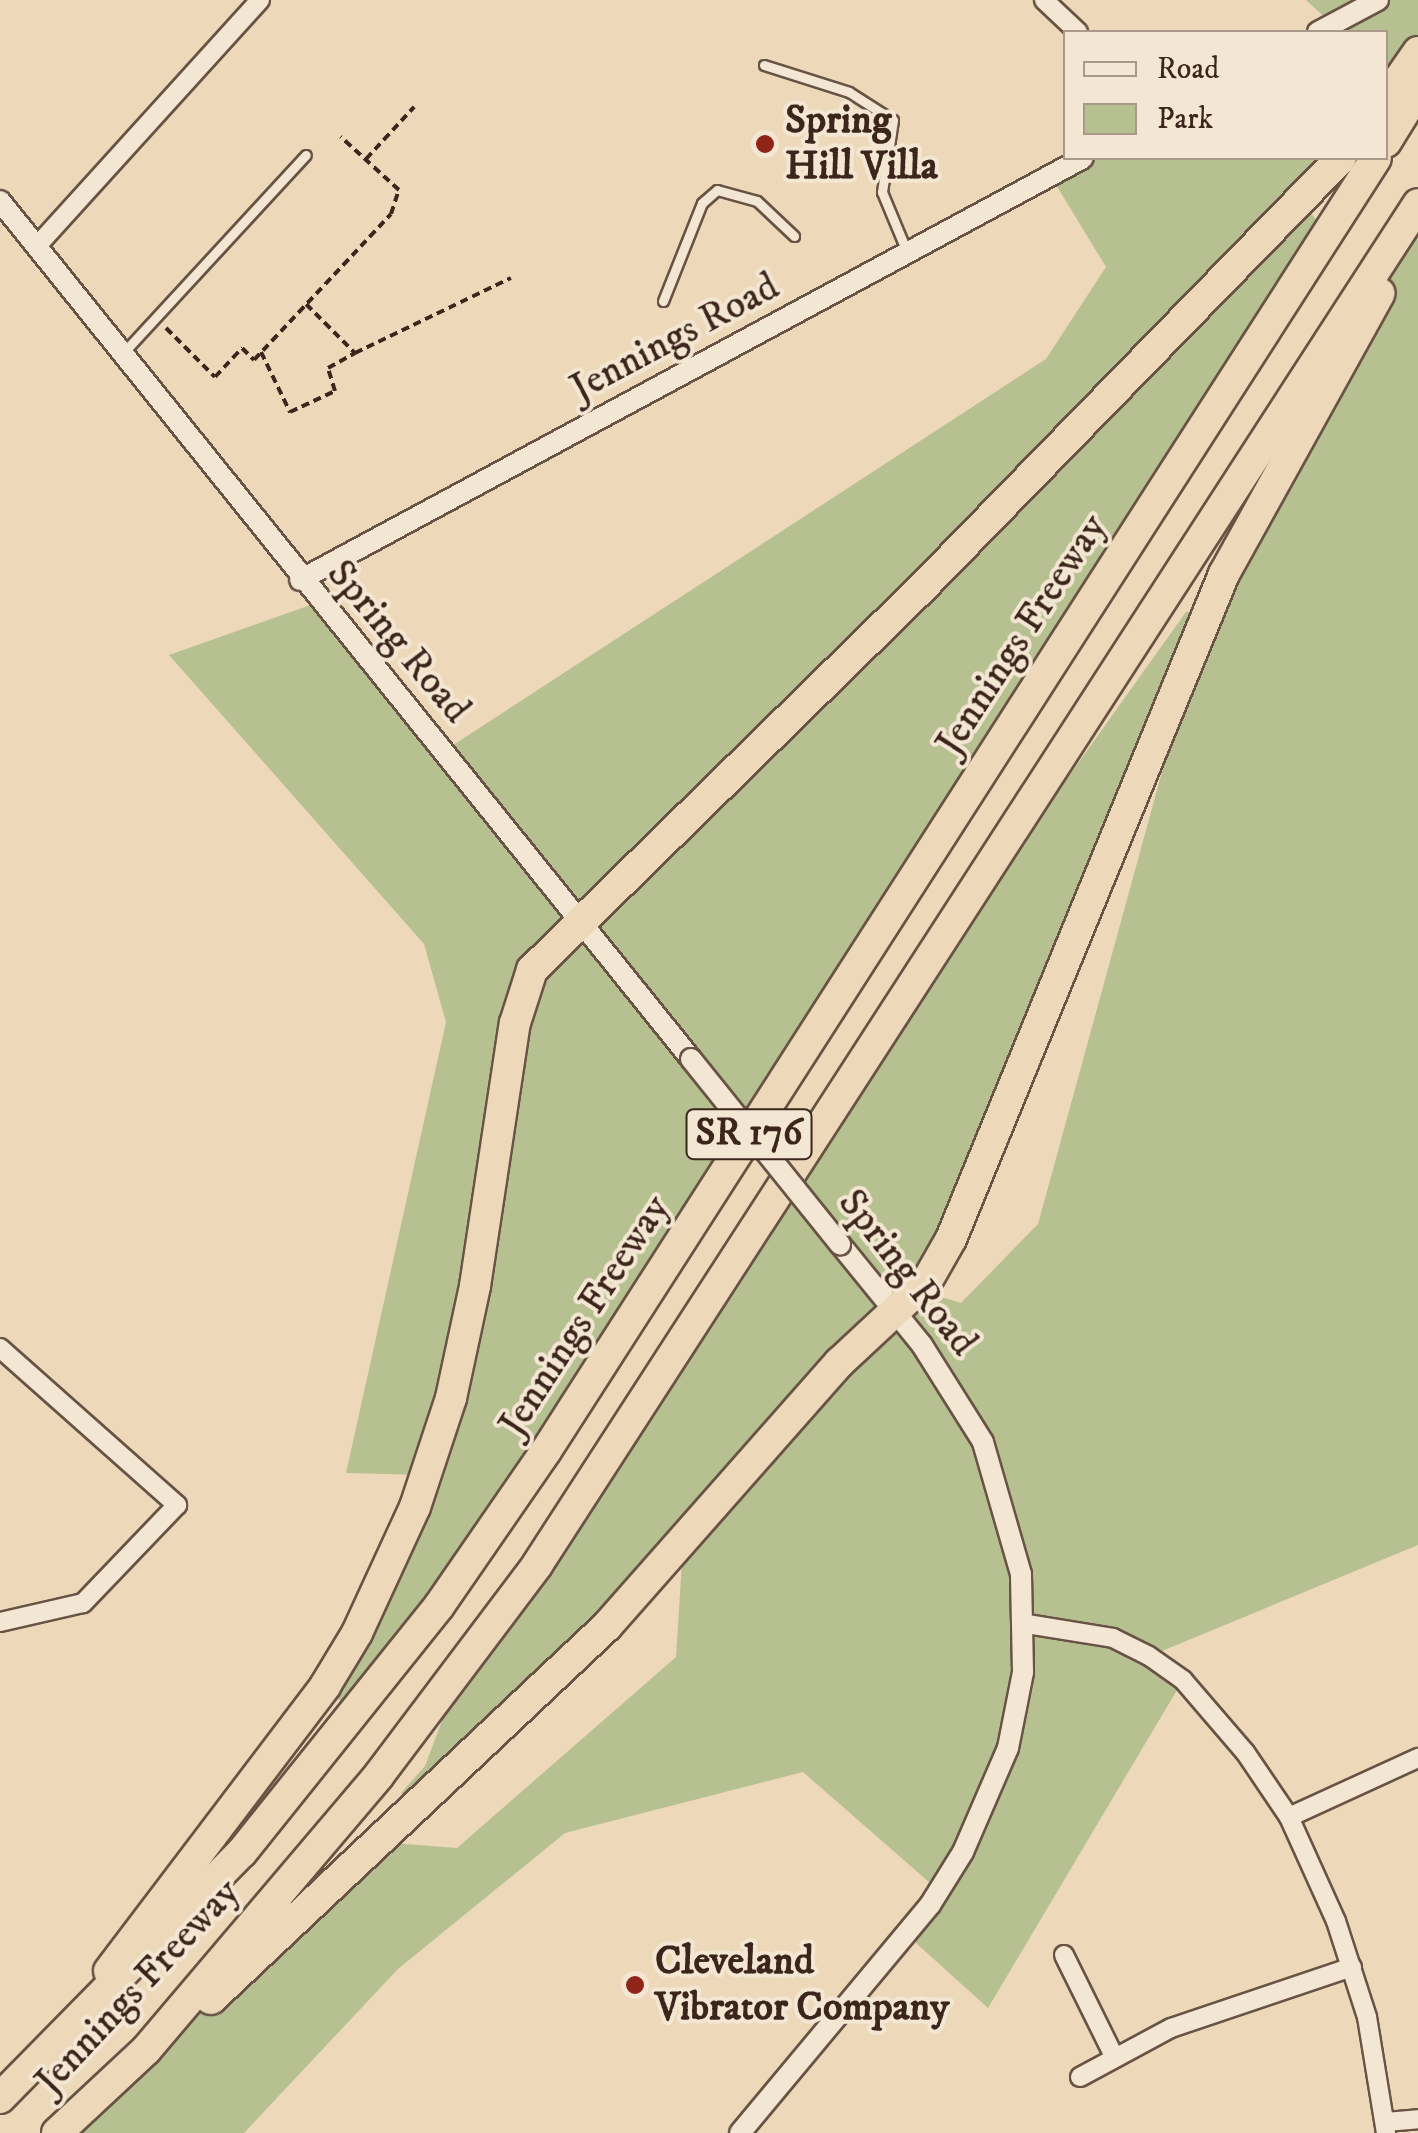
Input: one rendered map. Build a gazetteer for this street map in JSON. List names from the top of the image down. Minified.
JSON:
{"streets":{"highway":["Jennings Freeway","SR 176"],"street":["Jennings Road","Spring Road"]},"crossings":[["Jennings Road","Spring Road"]],"places":["Spring Hill Villa","Cleveland Vibrator Company"],"legend":["Road","Park"]}
